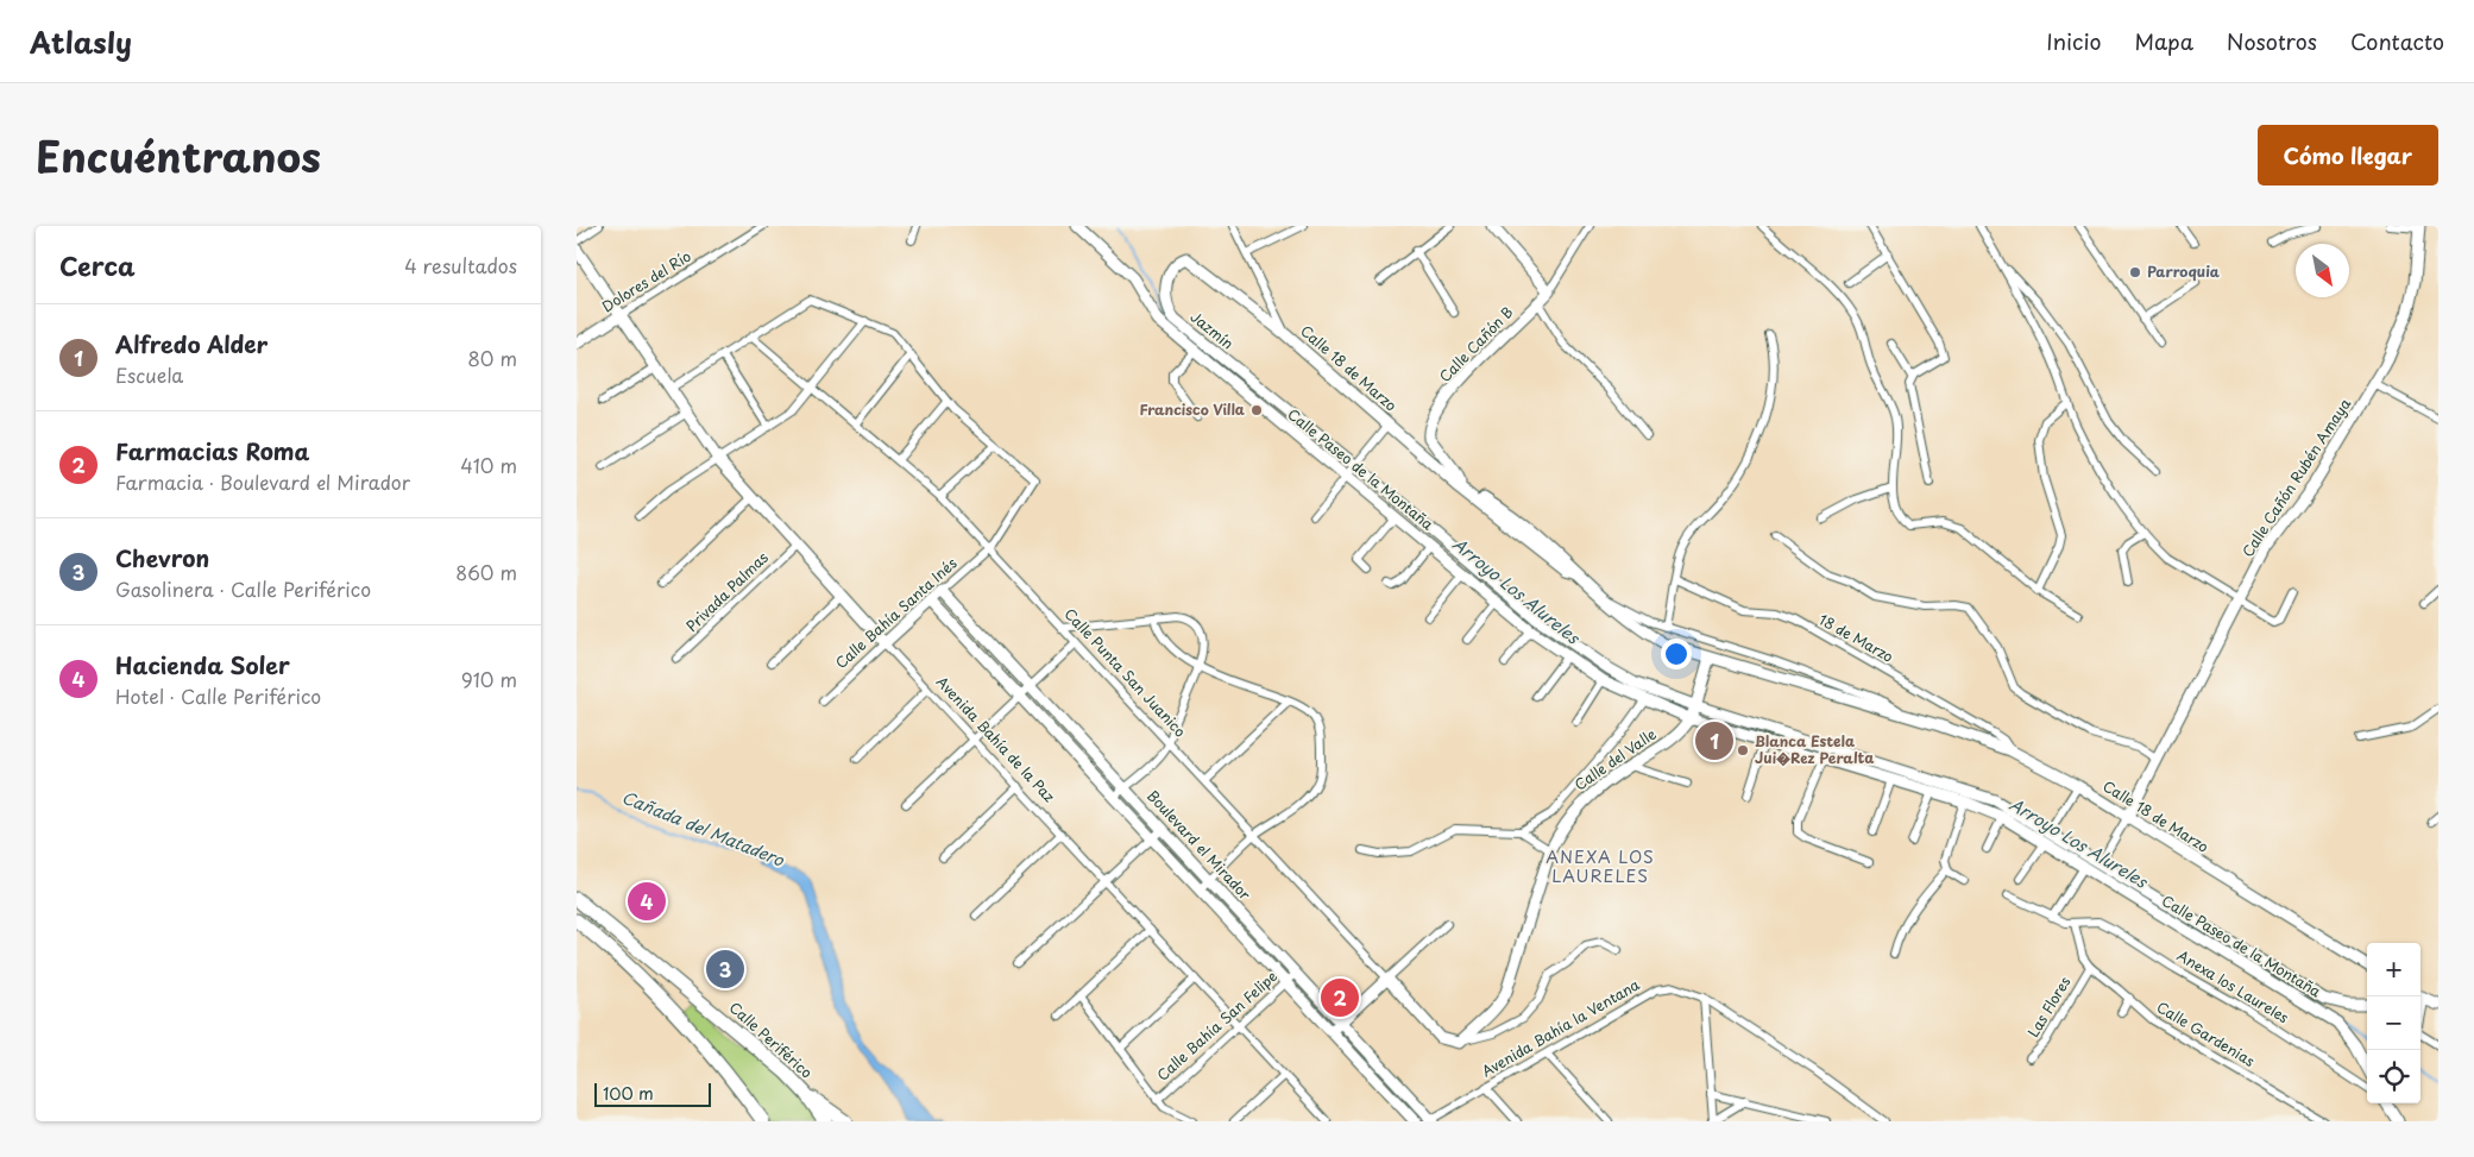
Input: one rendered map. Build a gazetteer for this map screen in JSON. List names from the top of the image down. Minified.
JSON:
{"streets":{"highway":["Calle Periférico"],"main road":["Dolores del Río","Jazmín","Calle Cañón B","Calle 18 de Marzo","Calle Paseo de la Montaña","Calle Cañón Rubén Amaya","Calle Bahía Santa Inés","Calle Punta San Juanico","Avenida Bahía de la Paz","Calle del Valle","Boulevard el Mirador"],"street":["Privada Palmas","18 de Marzo","Anexa los Laureles","Las Flores","Calle Bahía San Felipe","Avenida Bahía la Ventana","Calle Gardenias"]},"crossings":[["Dolores del Río","Avenida Bahía de la Paz"],["Jazmín","Calle 18 de Marzo"],["Jazmín","Calle Paseo de la Montaña"],["Calle Cañón B","Calle 18 de Marzo"],["Calle 18 de Marzo","Calle Cañón Rubén Amaya"],["Calle 18 de Marzo","18 de Marzo"],["Calle 18 de Marzo","Calle del Valle"],["Calle Paseo de la Montaña","Calle Cañón Rubén Amaya"],["Calle Paseo de la Montaña","Calle del Valle"],["Privada Palmas","Avenida Bahía de la Paz"],["Calle Bahía Santa Inés","Calle Punta San Juanico"],["Calle Bahía Santa Inés","Avenida Bahía de la Paz"],["Calle Bahía Santa Inés","Boulevard el Mirador"],["Calle Punta San Juanico","Calle del Valle"],["Avenida Bahía de la Paz","Calle Bahía San Felipe"],["Boulevard el Mirador","Calle Bahía San Felipe"],["Boulevard el Mirador","Avenida Bahía la Ventana"],["Anexa los Laureles","Calle Gardenias"],["Las Flores","Calle Gardenias"]],"districts":["ANEXA LOS LAURELES"],"water":["Arroyo Los Alureles","Cañada del Matadero"],"places":["Parroquia","Francisco Villa","Blanca Estela Jui�Rez Peralta"],"scale_bar":"100 m","north":"bottom right","page":{"header":"Atlasly","nav":["Inicio","Mapa","Nosotros","Contacto"],"title":"Encuéntranos","buttons":"Cómo llegar","heading":["Cerca","4 resultados"],"list":[{"mark":"1","name":"Alfredo Alder","note":"Escuela","value":"80 m"},{"mark":"2","name":"Farmacias Roma","note":"Farmacia · Boulevard el Mirador","value":"410 m"},{"mark":"3","name":"Chevron","note":"Gasolinera · Calle Periférico","value":"860 m"},{"mark":"4","name":"Hacienda Soler","note":"Hotel · Calle Periférico","value":"910 m"}],"pins":["1","4","3","2"],"map_buttons":["+","−"],"scale":"100 m"}}
